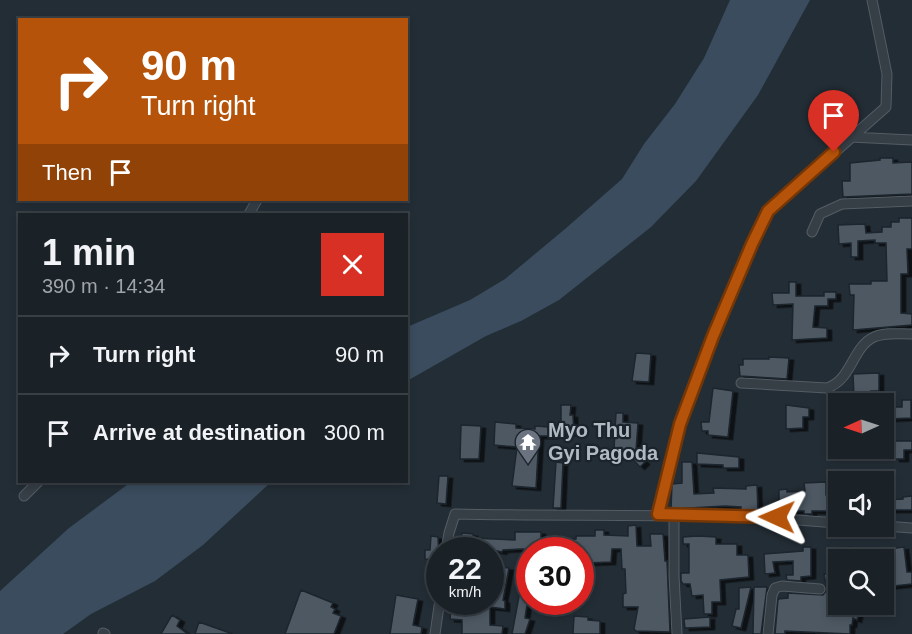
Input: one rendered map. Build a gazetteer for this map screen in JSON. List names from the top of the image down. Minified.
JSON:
{"places":{"temple":["Myo Thu Gyi Pagoda"]},"north":"left","page":{"turn":["90 m","Turn right"],"then":"Then","heading":["1 min","390 m · 14:34"],"list":[{"name":"Turn right","value":"90 m"},{"name":"Arrive at destination","value":"300 m"}],"speed":"22 km/h","limit":"30"}}
